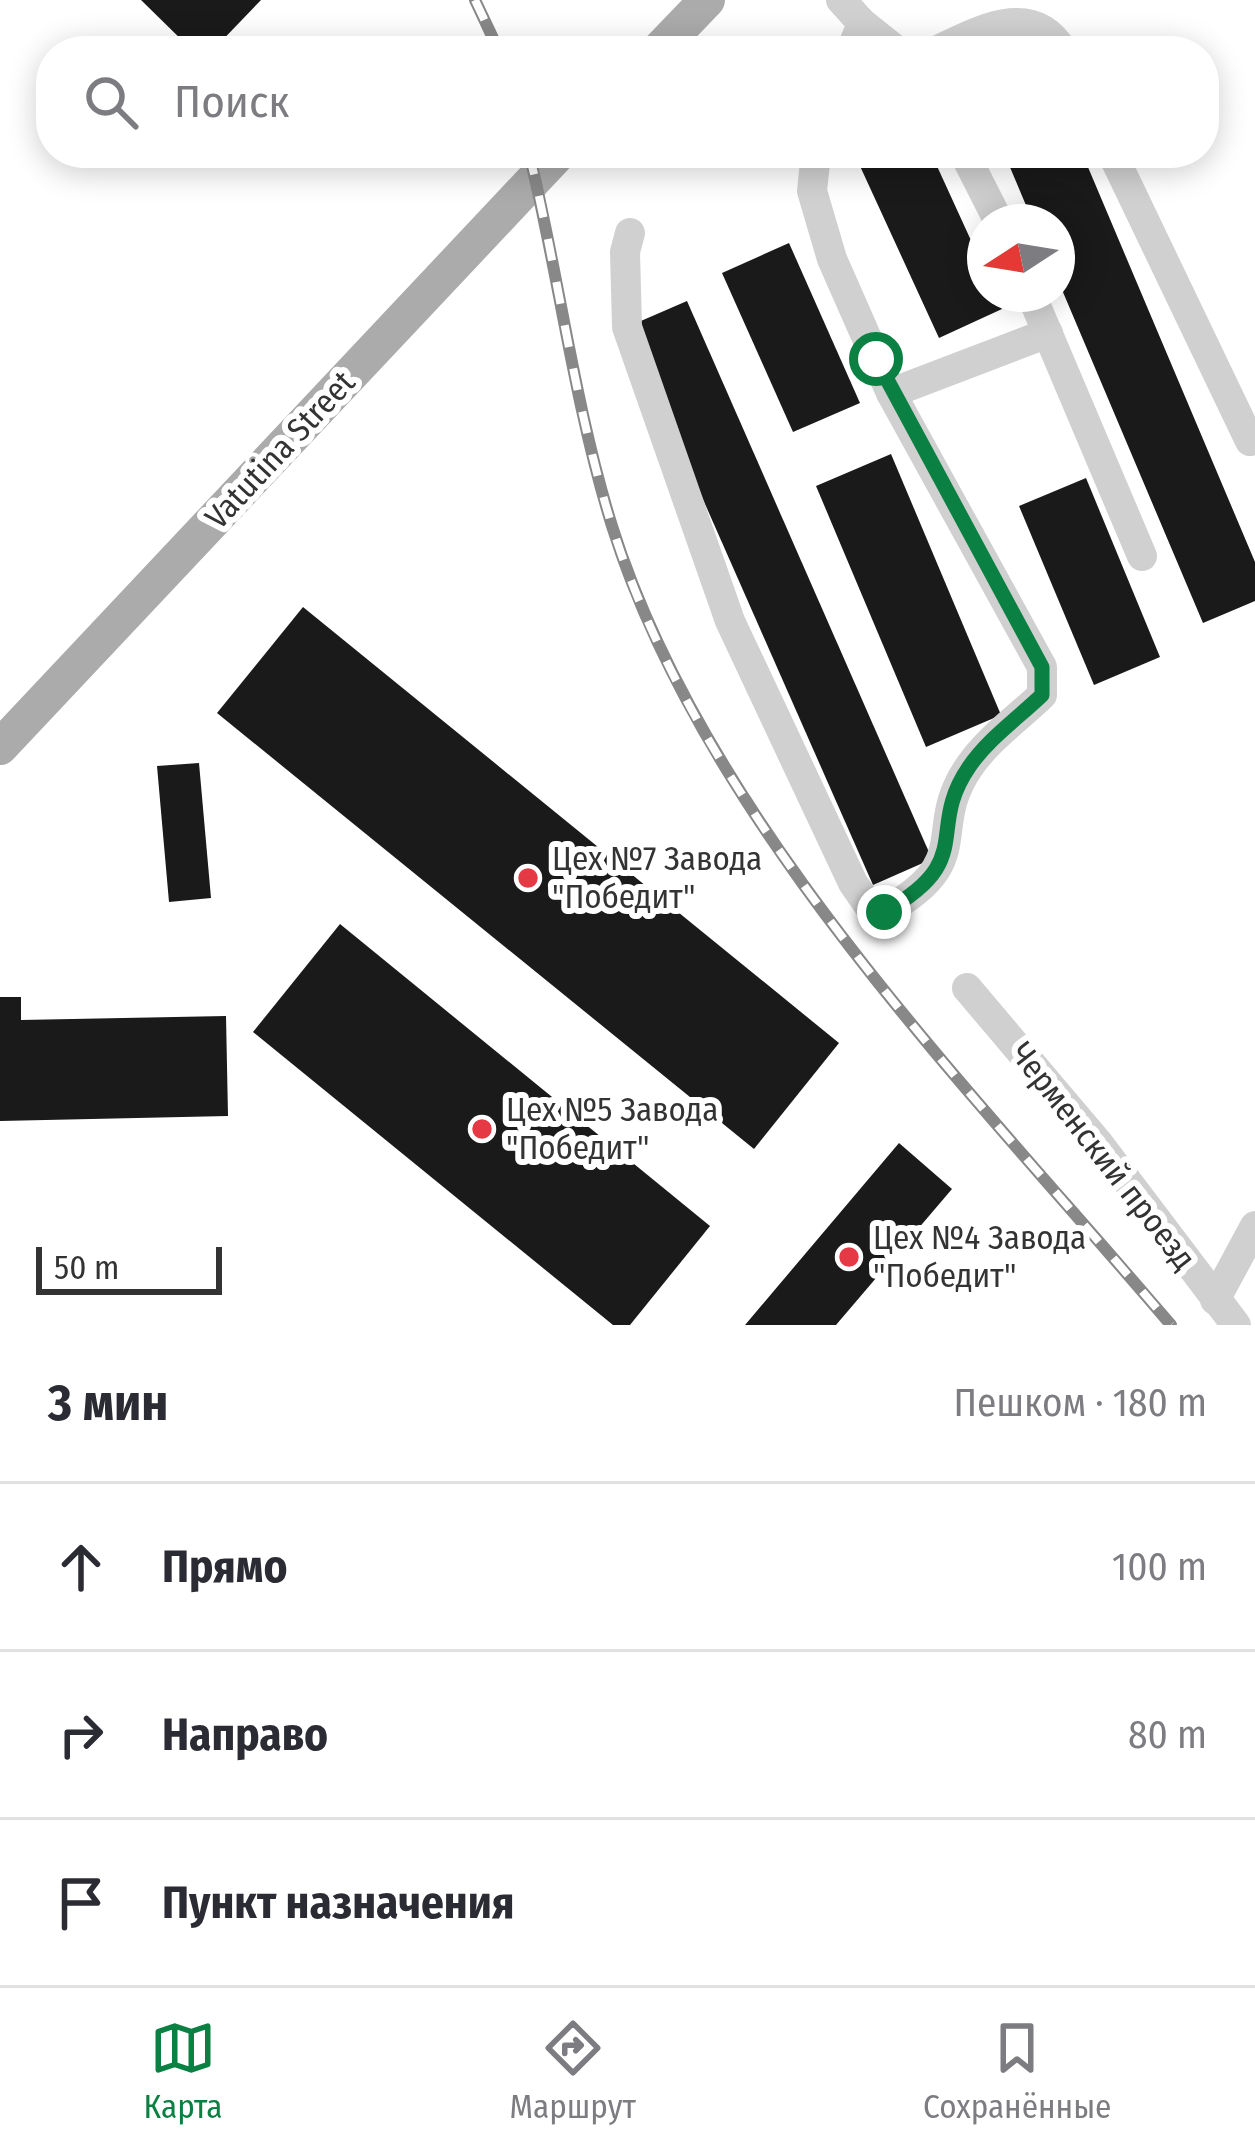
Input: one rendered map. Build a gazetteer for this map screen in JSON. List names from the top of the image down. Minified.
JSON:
{"streets":{"main road":["Vatutina Street"],"street":["Черменский проезд"]},"places":["Цех №7 Завода \"Победит\"","Цех №5 Завода \"Победит\"","Цех №4 Завода \"Победит\""],"scale_bar":"50 m","north":"left","page":{"search":"Поиск","scale":"50 m","heading":["3 мин","Пешком · 180 m"],"list":[["Прямо","100 m"],["Направо","80 m"],"Пункт назначения"],"nav":["Карта","Маршрут","Сохранённые"]}}
